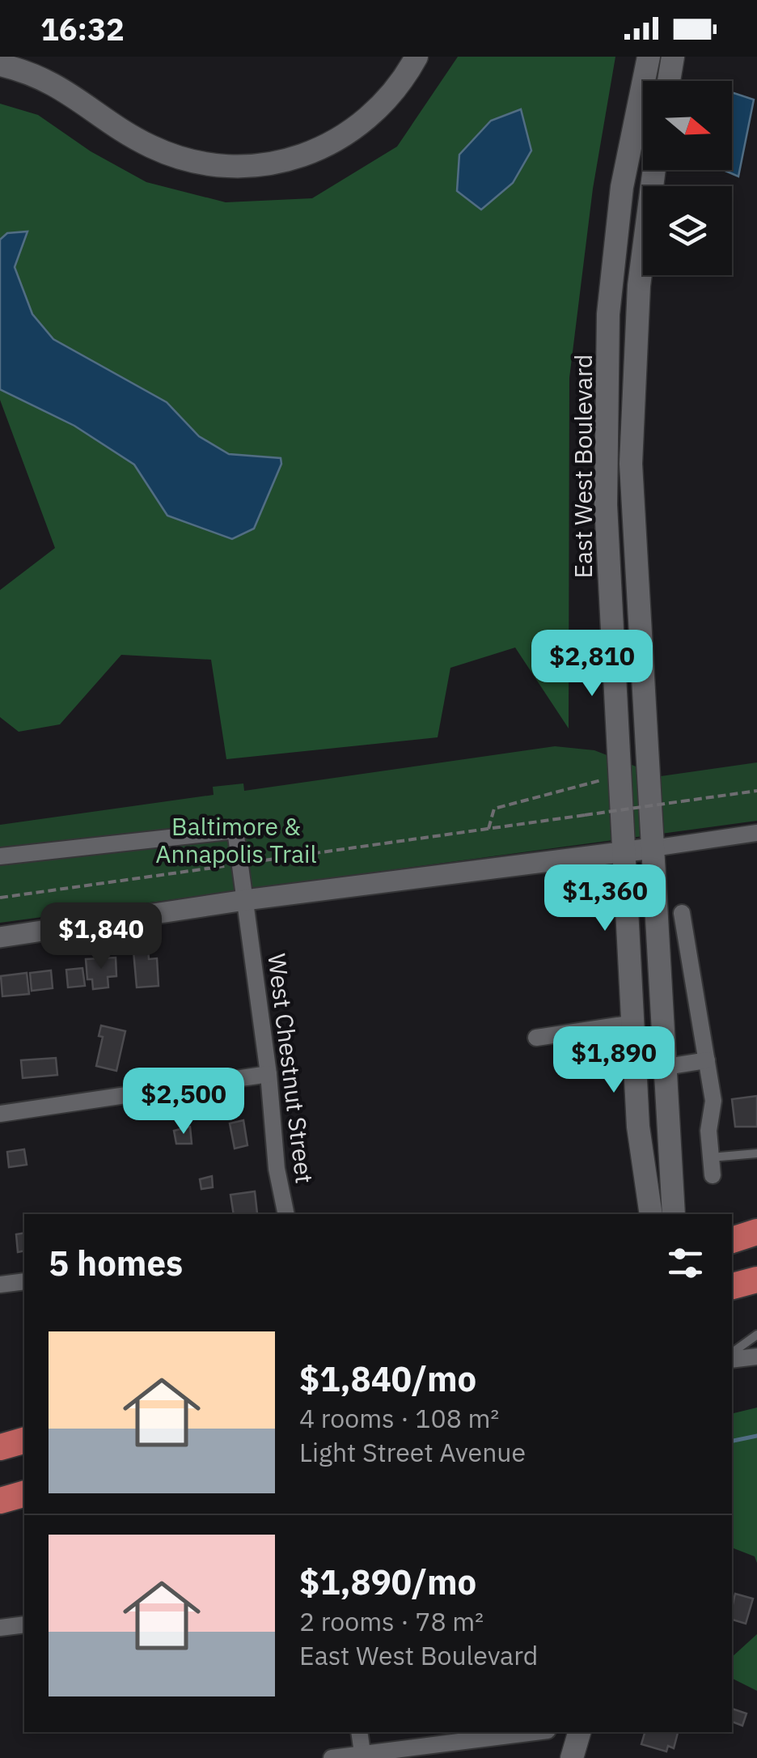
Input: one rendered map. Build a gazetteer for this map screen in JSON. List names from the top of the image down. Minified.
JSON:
{"streets":{"main road":["East West Boulevard"],"street":["West Chestnut Street"]},"parks":["Baltimore & Annapolis Trail"],"north":"right","page":{"status":"16:32","price":["$2,810","$1,360","$1,840","$1,890","$2,500"],"heading":"5 homes","list":[{"name":"$1,840/mo","note":"4 rooms · 108 m² · Light Street Avenue"},{"name":"$1,890/mo","note":"2 rooms · 78 m² · East West Boulevard"}]}}
